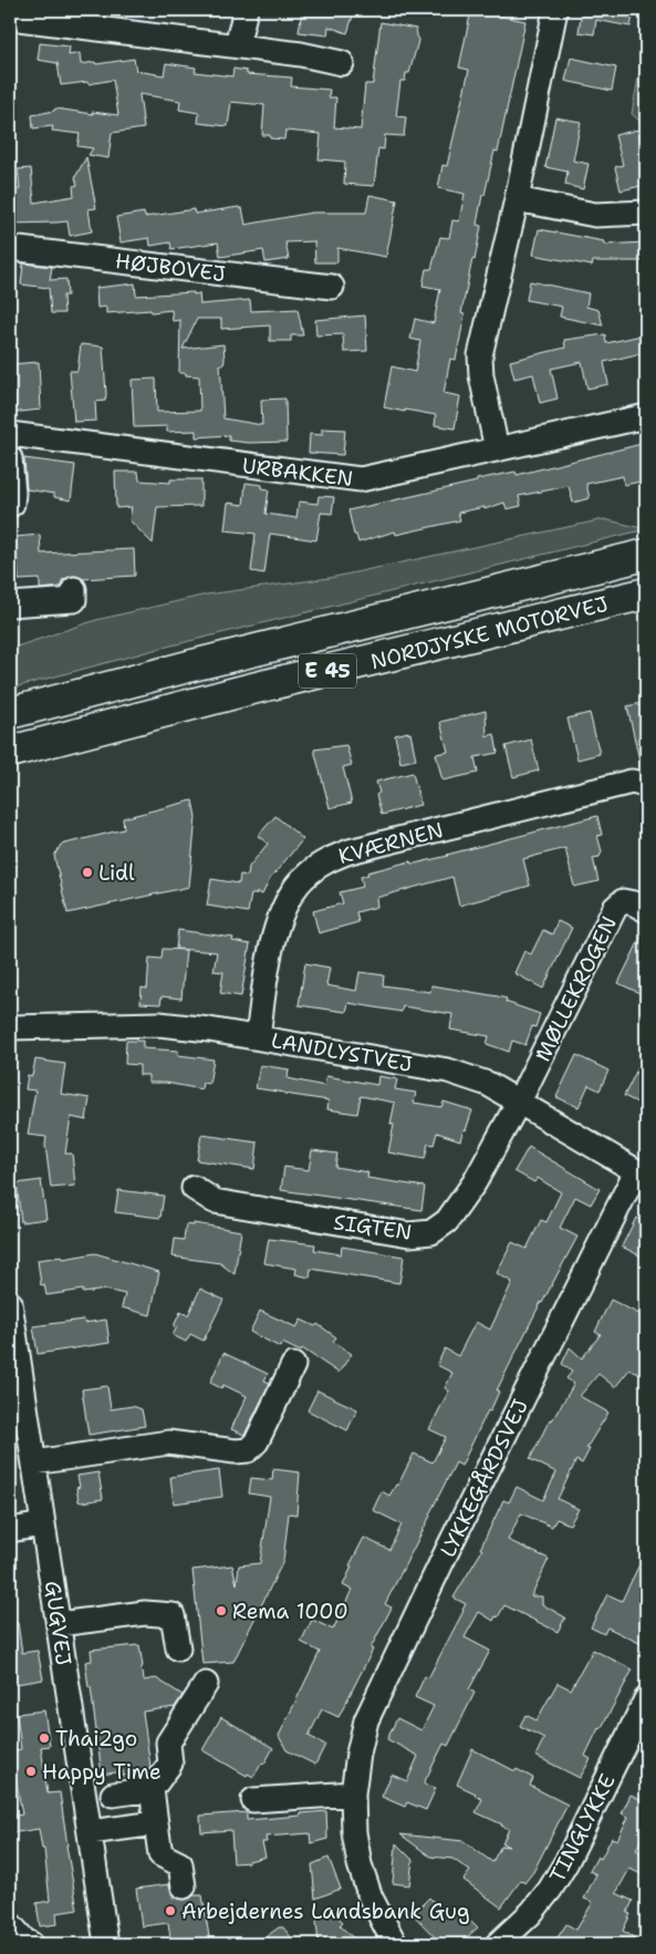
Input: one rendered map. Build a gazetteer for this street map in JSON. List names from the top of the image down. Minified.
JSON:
{"streets":{"highway":["NORDJYSKE MOTORVEJ","E 45"],"street":["HØJBOVEJ","URBAKKEN","KVÆRNEN","MØLLEKROGEN","LANDLYSTVEJ","SIGTEN","LYKKEGÅRDSVEJ","GUGVEJ","TINGLYKKE"]},"crossings":[["KVÆRNEN","LANDLYSTVEJ"],["MØLLEKROGEN","LANDLYSTVEJ"],["MØLLEKROGEN","SIGTEN"],["LANDLYSTVEJ","SIGTEN"],["LANDLYSTVEJ","LYKKEGÅRDSVEJ"]],"places":["Lidl","Rema 1000","Thai2go","Happy Time","Arbejdernes Landsbank Gug"]}
